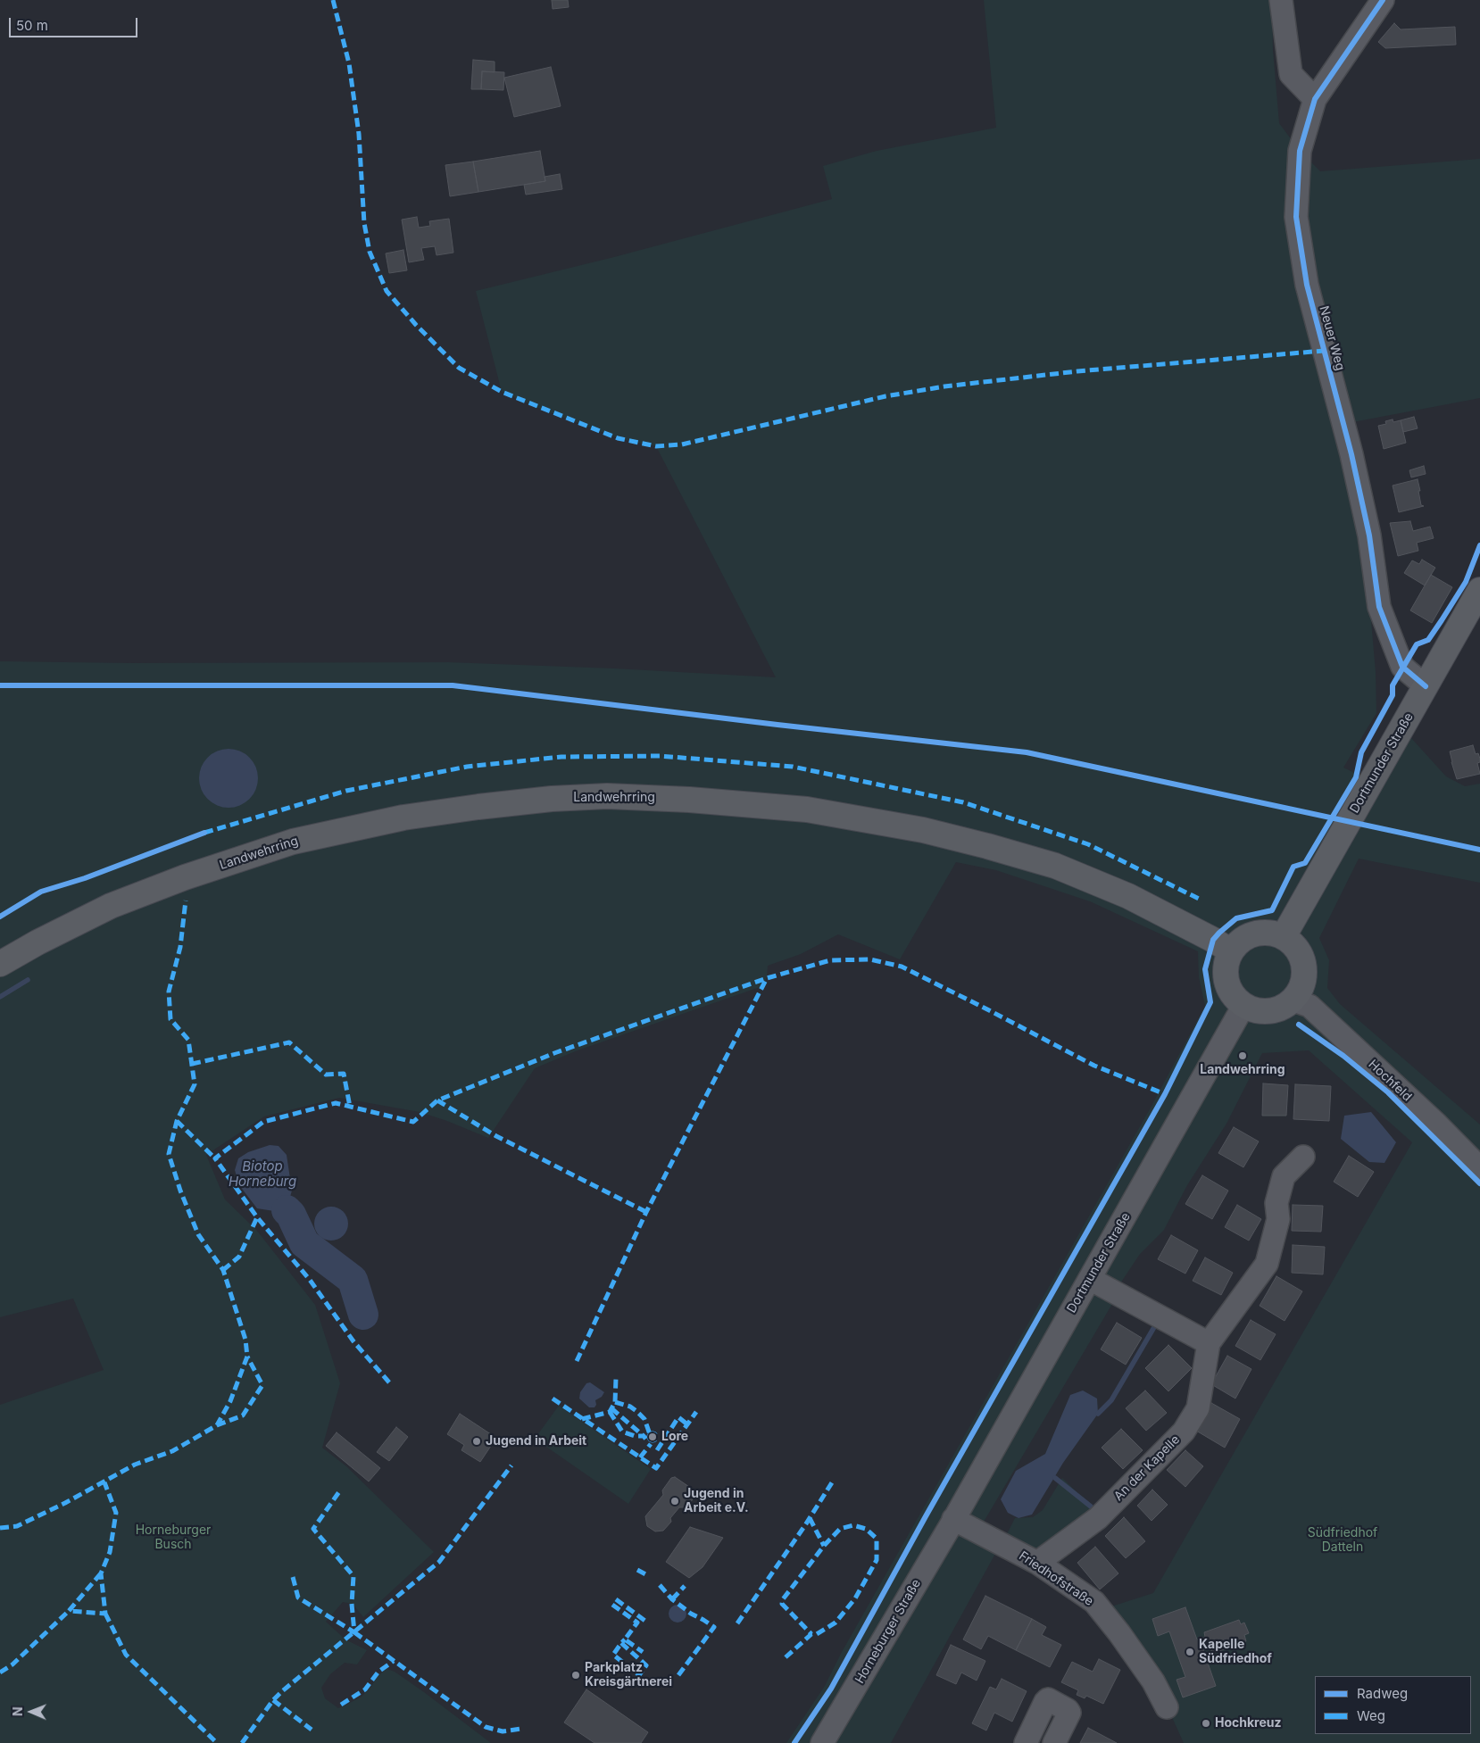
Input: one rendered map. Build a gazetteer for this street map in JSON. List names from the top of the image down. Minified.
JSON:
{"streets":{"main road":["Dortmunder Straße","Landwehrring"],"street":["Neuer Weg","Hochfeld","An der Kapelle","Friedhofstraße","Horneburger Straße"]},"crossings":[["Neuer Weg","Dortmunder Straße"],["Dortmunder Straße","Landwehrring"],["Dortmunder Straße","Hochfeld"],["Dortmunder Straße","Friedhofstraße"],["Dortmunder Straße","Horneburger Straße"],["Landwehrring","Hochfeld"],["An der Kapelle","Friedhofstraße"],["Friedhofstraße","Horneburger Straße"]],"water":["Biotop Horneburg"],"parks":["Horneburger Busch","Südfriedhof Datteln"],"places":["Landwehrring","Lore","Jugend in Arbeit","Jugend in Arbeit e.V.","Kapelle Südfriedhof","Parkplatz Kreisgärtnerei","Hochkreuz"],"legend":["Radweg","Weg"],"scale_bar":"50 m","north":"left"}
